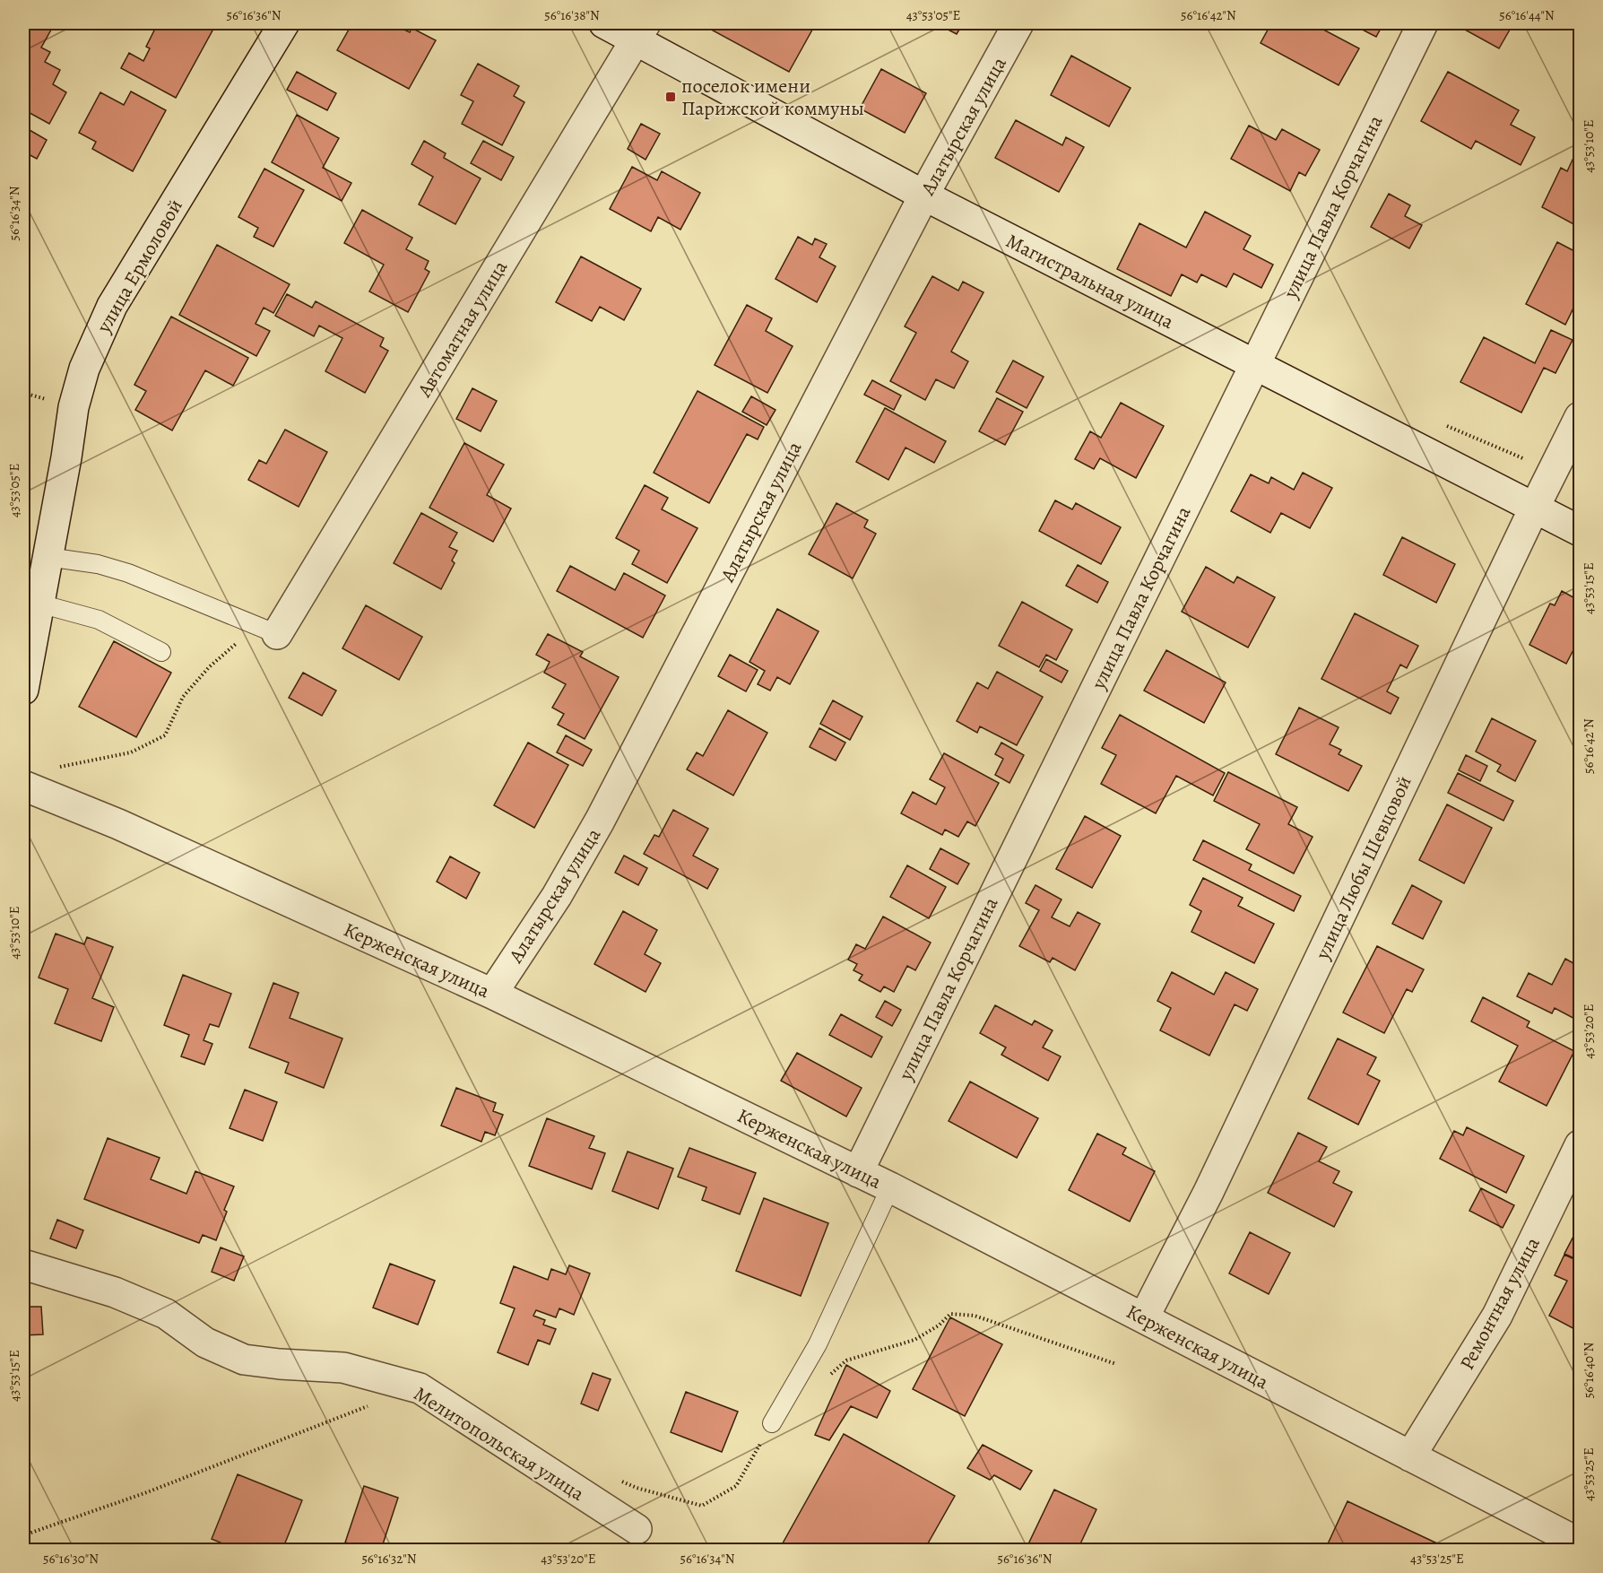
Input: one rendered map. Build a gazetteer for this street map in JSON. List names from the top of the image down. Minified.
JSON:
{"streets":{"street":["Алатырская улица","улица Павла Корчагина","улица Ермоловой","Магистральная улица","Автоматная улица","улица Любы Шевцовой","Керженская улица","Ремонтная улица","Мелитопольская улица"]},"crossings":[["Алатырская улица","Магистральная улица"],["Алатырская улица","Керженская улица"],["улица Павла Корчагина","Магистральная улица"],["улица Павла Корчагина","Керженская улица"],["Магистральная улица","Автоматная улица"],["Магистральная улица","улица Любы Шевцовой"],["улица Любы Шевцовой","Керженская улица"],["Керженская улица","Ремонтная улица"]],"places":{"transit":["поселок имени Парижской коммуны"]},"coordinates":["56°16'36\"N","56°16'38\"N","43°53'05\"E","56°16'42\"N","56°16'44\"N","43°53'10\"E","56°16'34\"N","43°53'15\"E","43°53'20\"E","56°16'40\"N","43°53'25\"E","56°16'30\"N","56°16'32\"N"]}
